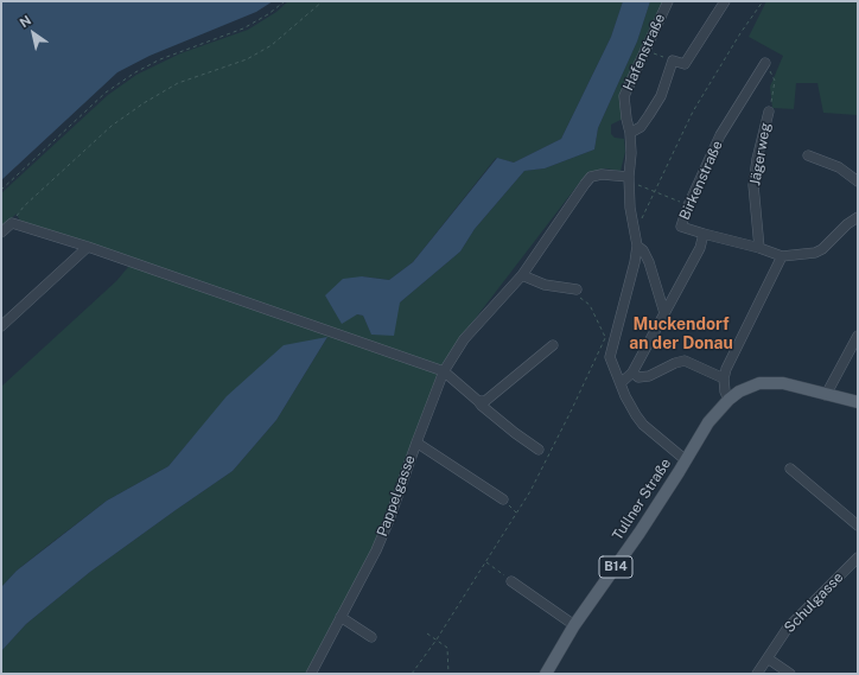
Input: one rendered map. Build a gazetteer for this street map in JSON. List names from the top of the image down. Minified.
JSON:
{"streets":{"main road":["Tullner Straße","B14"],"street":["Hafenstraße","Jägerweg","Birkenstraße","Pappelgasse","Schulgasse"]},"crossings":[["Hafenstraße","Pappelgasse"],["Jägerweg","Birkenstraße"],["Tullner Straße","B14"]],"districts":["Muckendorf an der Donau"],"north":"top left"}
